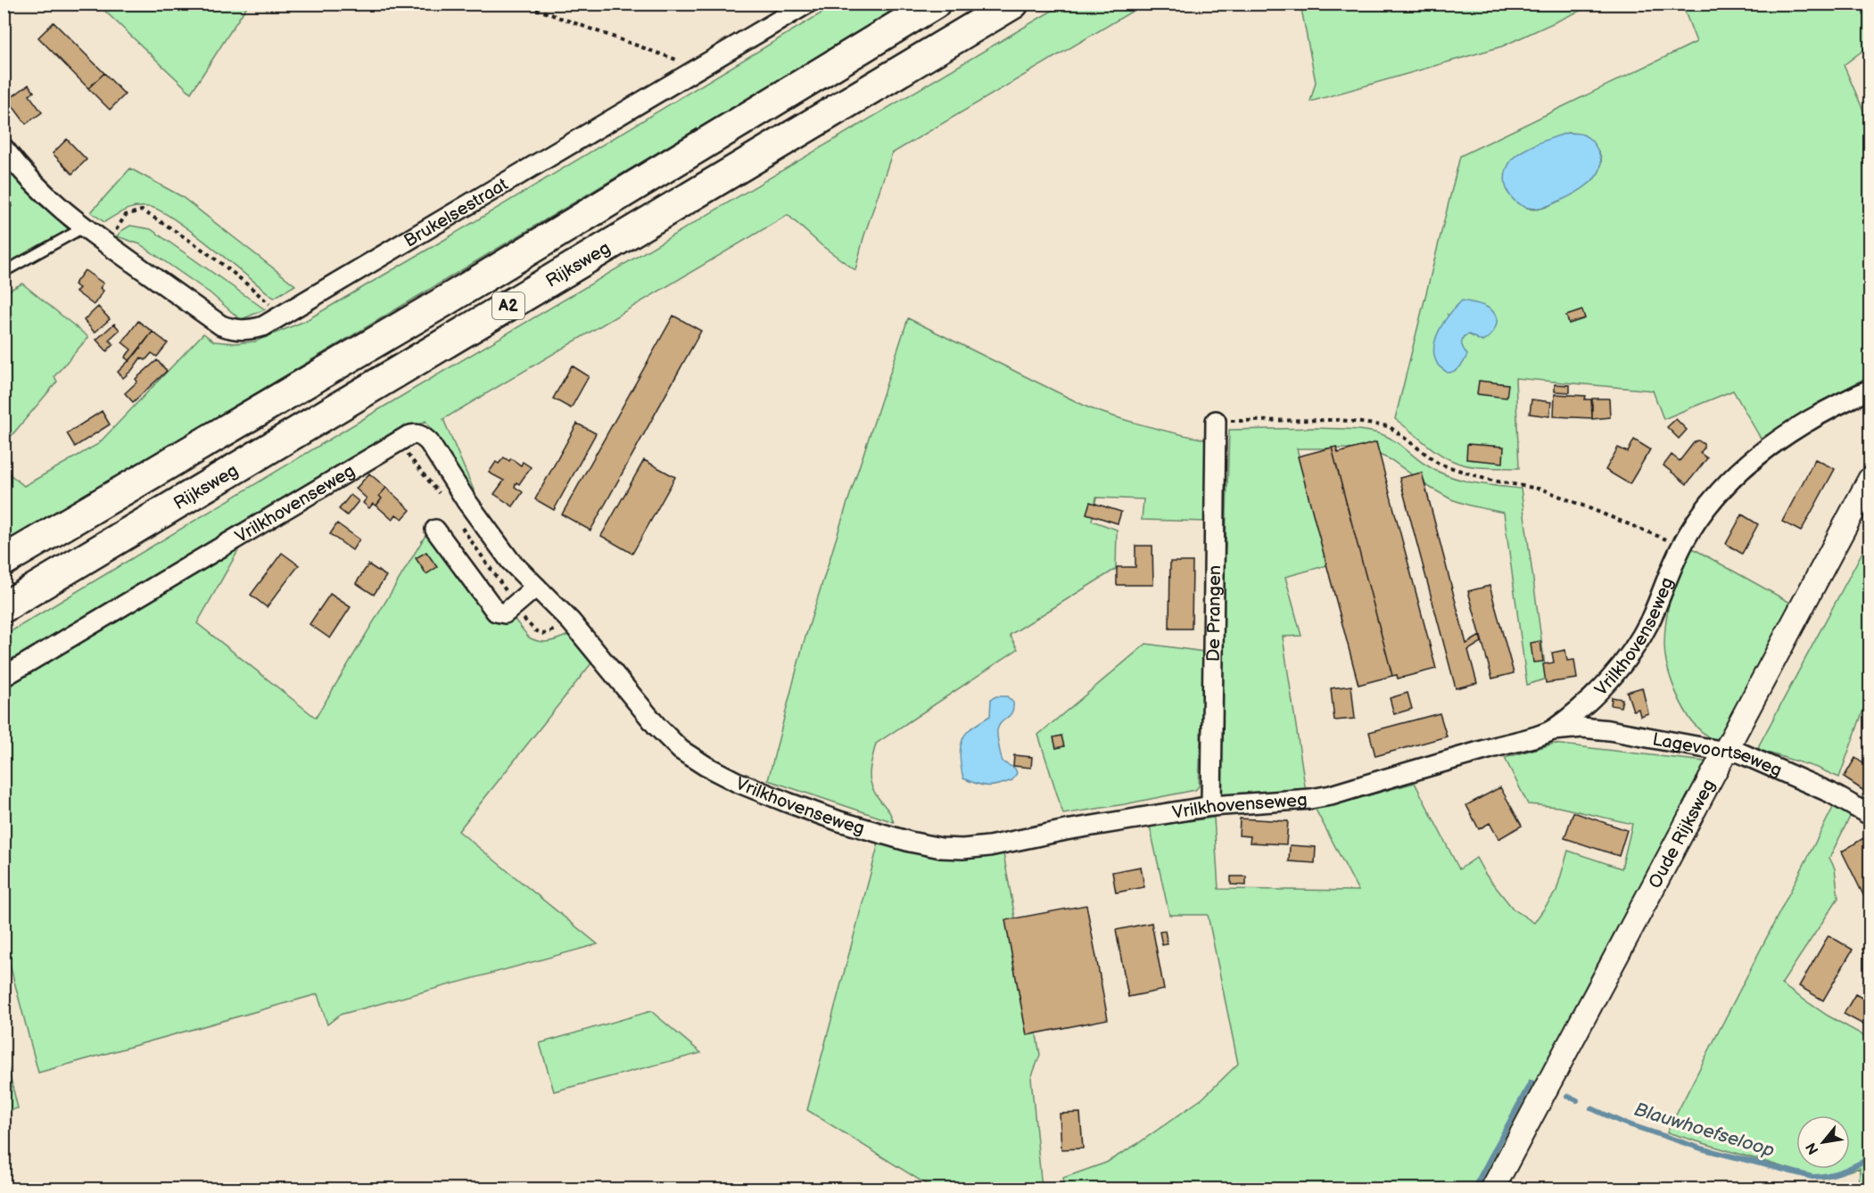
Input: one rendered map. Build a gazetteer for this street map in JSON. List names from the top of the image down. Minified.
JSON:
{"streets":{"highway":["Rijksweg","A2"],"street":["Brukelsestraat","Vrilkhovenseweg","De Prangen","Lagevoortseweg","Oude Rijksweg"]},"crossings":[["Vrilkhovenseweg","De Prangen"],["Vrilkhovenseweg","Lagevoortseweg"],["Lagevoortseweg","Oude Rijksweg"]],"water":["Blauwhoefseloop"],"north":"bottom left"}
